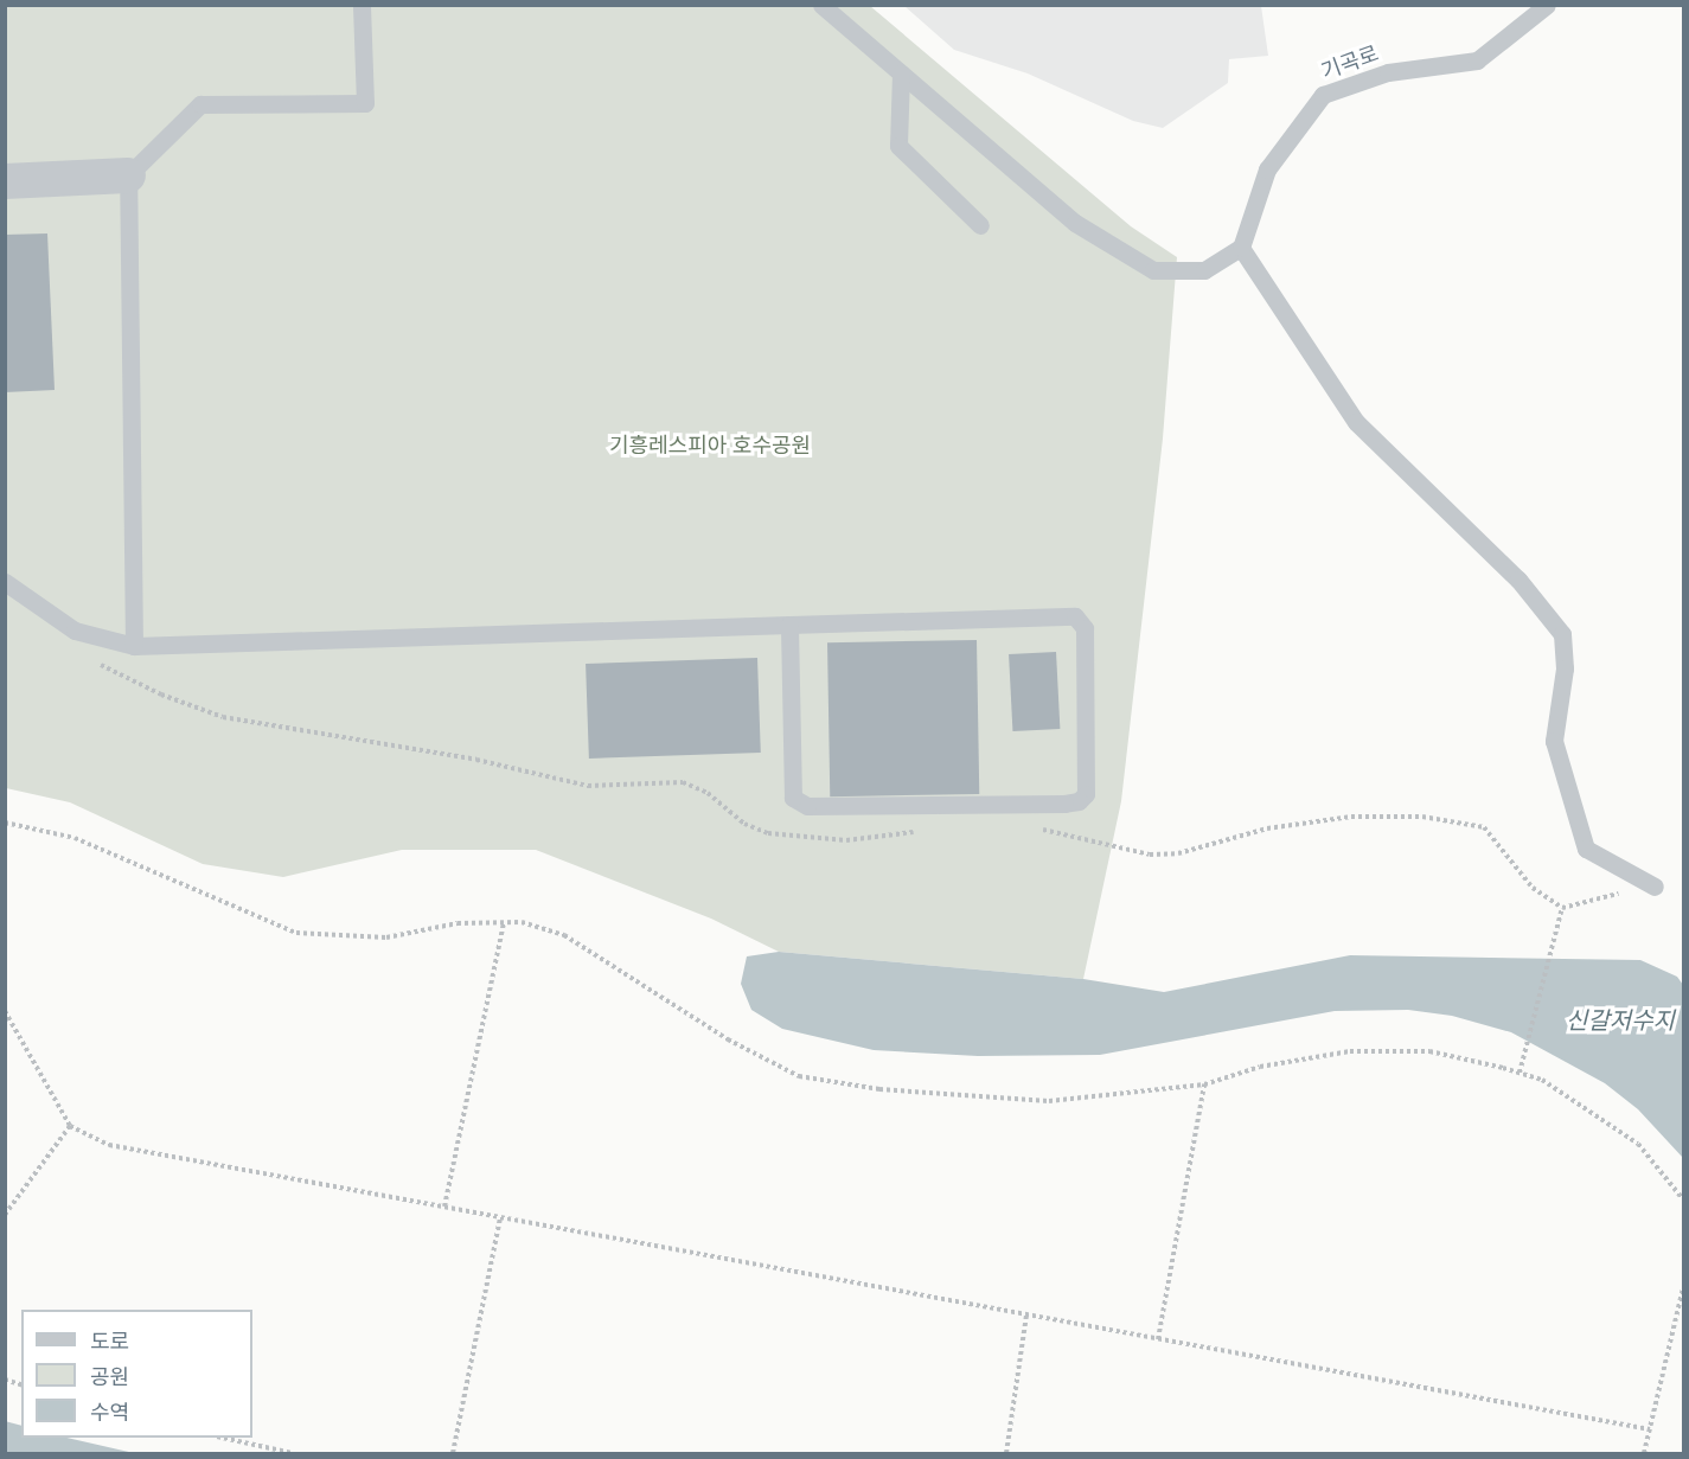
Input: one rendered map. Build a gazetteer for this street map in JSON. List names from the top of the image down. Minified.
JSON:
{"streets":{"lane":["기곡로"]},"water":["신갈저수지"],"parks":["기흥레스피아 호수공원"],"legend":["도로","공원","수역"]}
